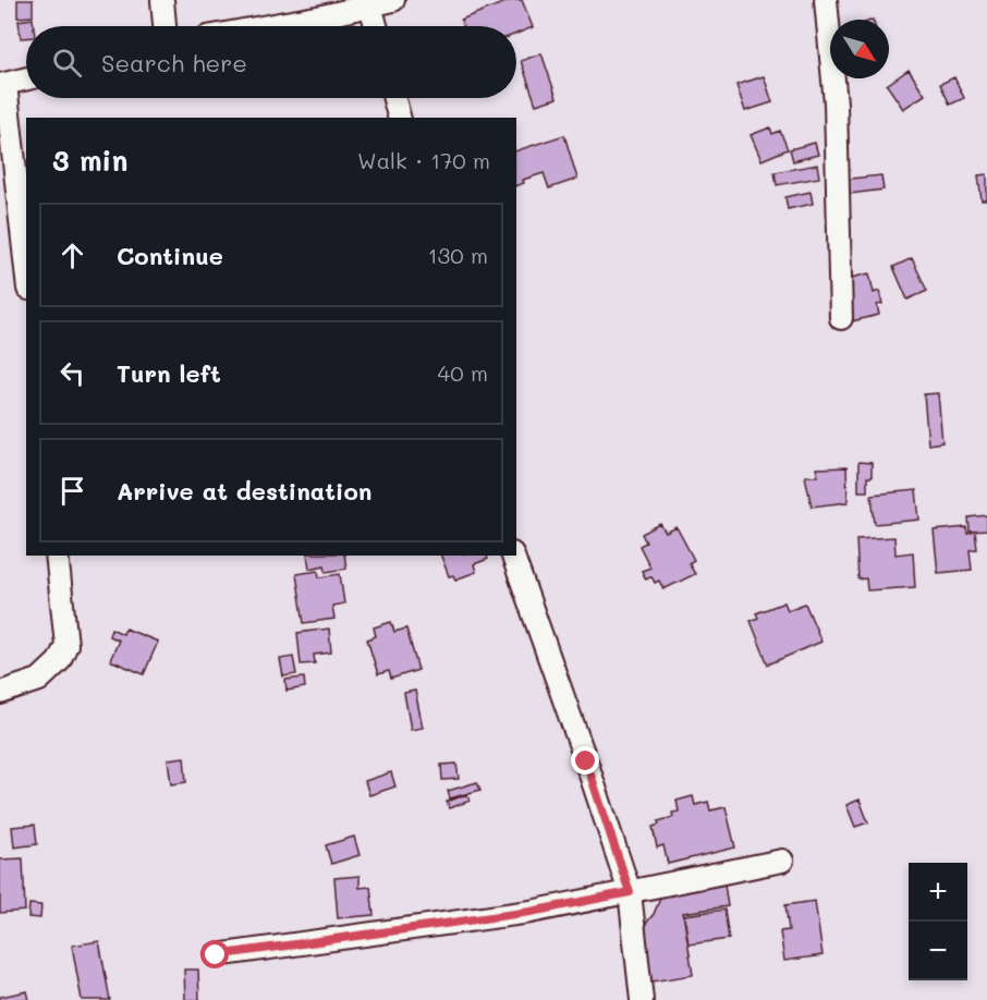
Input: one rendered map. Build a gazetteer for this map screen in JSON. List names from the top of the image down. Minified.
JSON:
{"north":"bottom right","page":{"search":"Search here","heading":["3 min","Walk · 170 m"],"list":[["Continue","130 m"],["Turn left","40 m"],"Arrive at destination"],"map_buttons":["+","−"]}}
